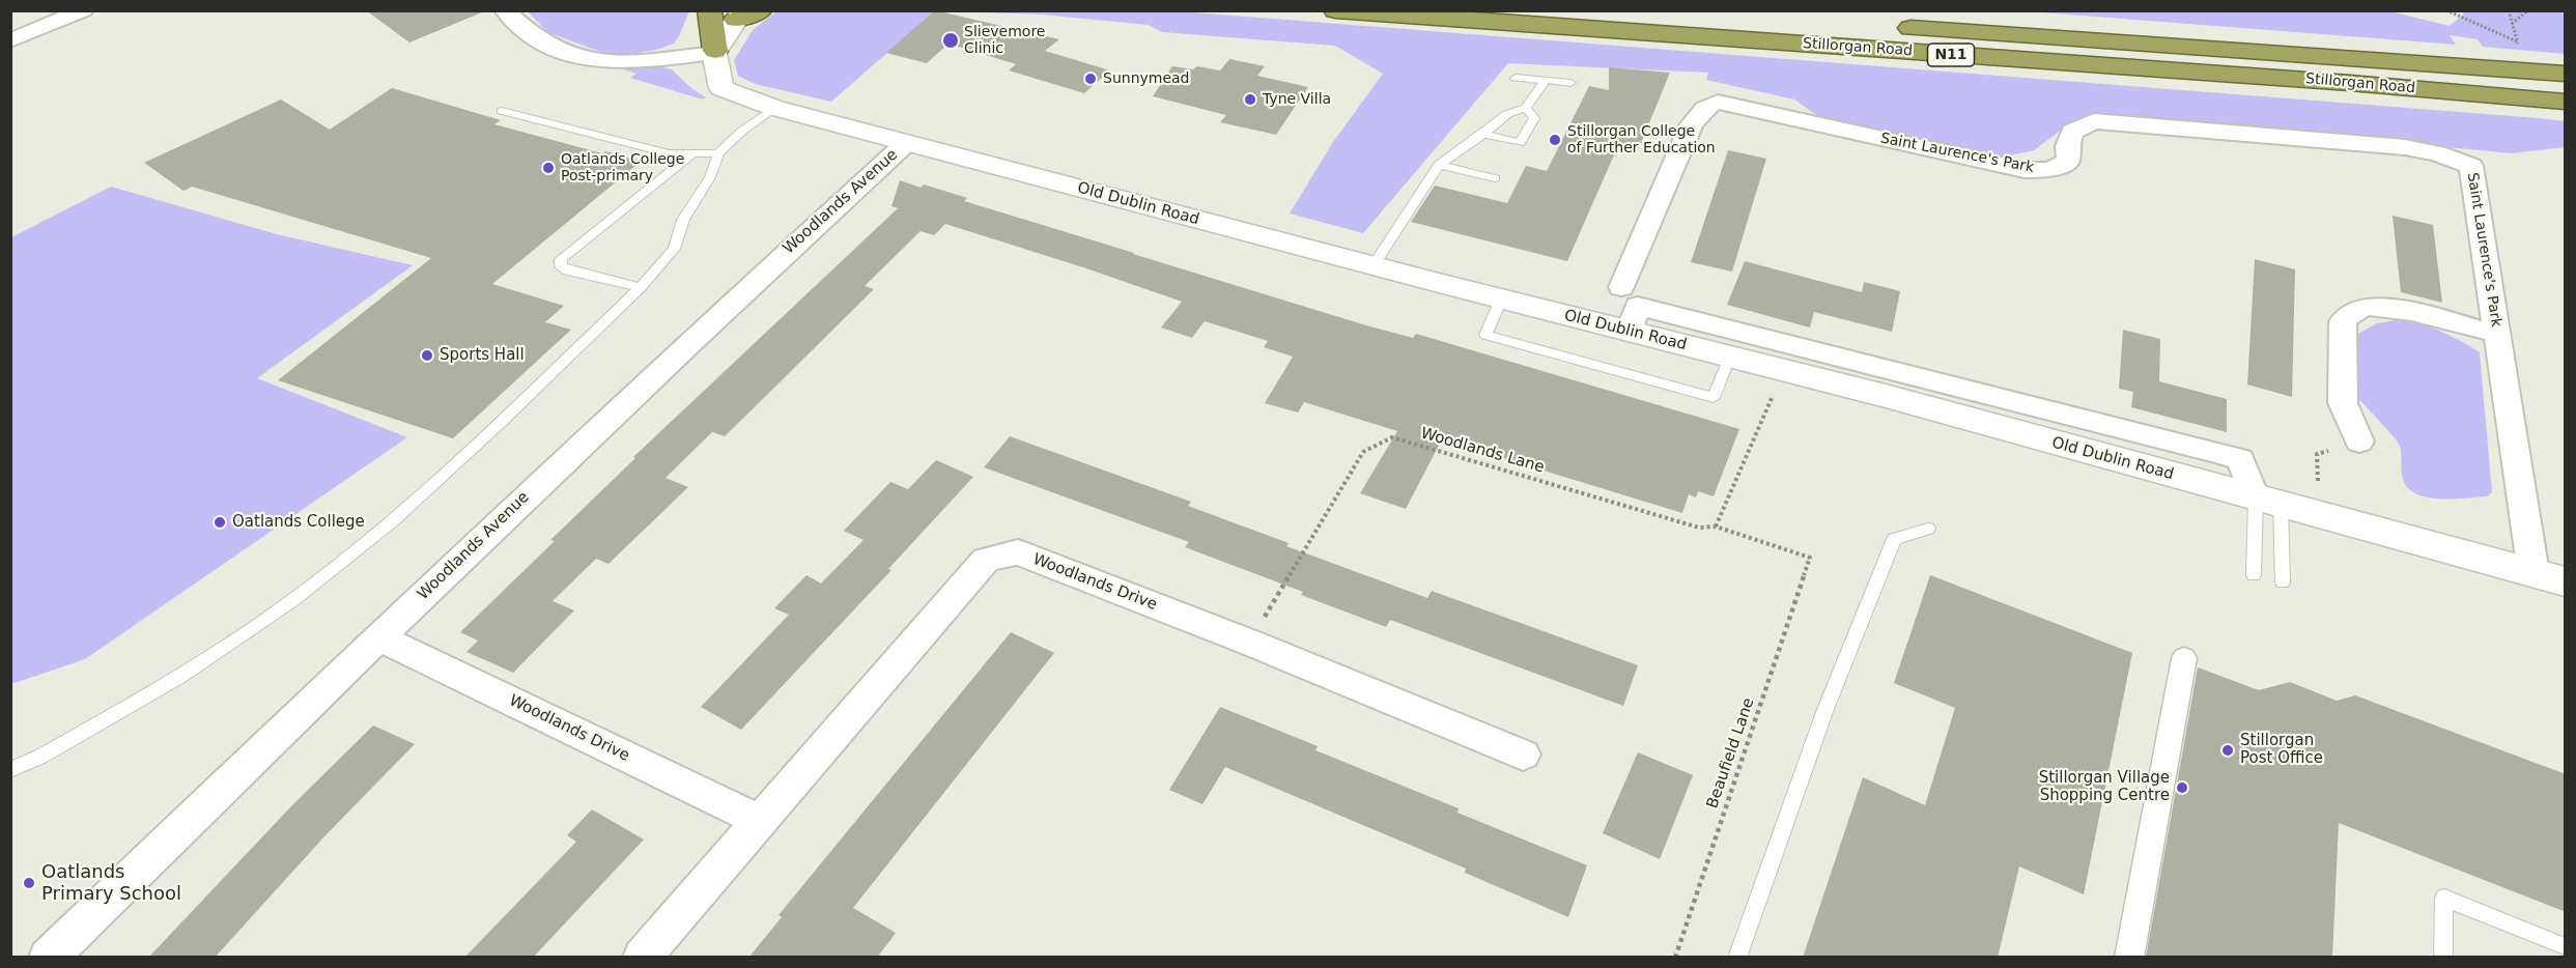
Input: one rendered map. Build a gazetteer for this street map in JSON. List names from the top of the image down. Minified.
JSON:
{"streets":{"highway":["Stillorgan Road","N11"],"street":["Saint Laurence's Park","Woodlands Avenue","Old Dublin Road","Woodlands Drive"],"path":["Woodlands Lane","Beaufield Lane"]},"crossings":[["Saint Laurence's Park","Old Dublin Road"],["Woodlands Avenue","Old Dublin Road"],["Woodlands Avenue","Woodlands Drive"],["Woodlands Lane","Woodlands Drive"],["Woodlands Lane","Beaufield Lane"]],"places":["Slievemore Clinic","Sunnymead","Tyne Villa","Stillorgan College of Further Education","Oatlands College Post-primary","Sports Hall","Oatlands College","Stillorgan Post Office","Stillorgan Village Shopping Centre","Oatlands Primary School"]}
